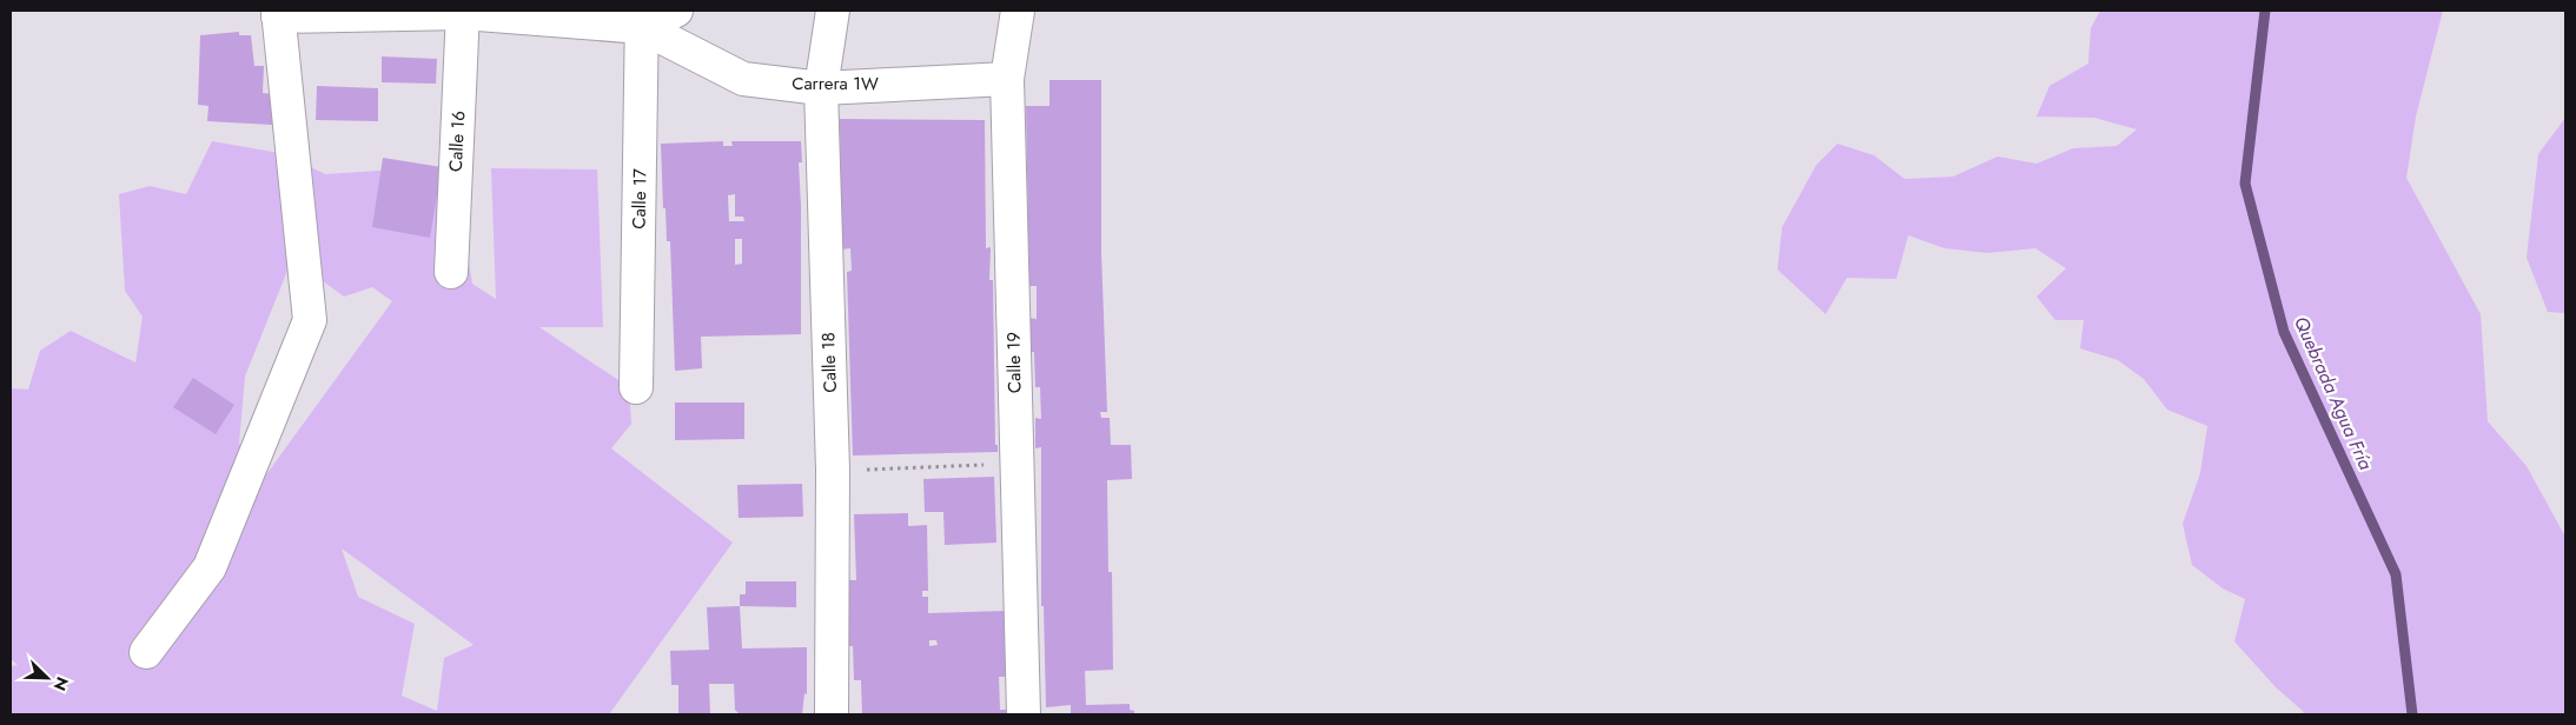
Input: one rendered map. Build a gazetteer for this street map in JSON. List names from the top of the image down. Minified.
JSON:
{"streets":{"street":["Carrera 1W","Calle 16","Calle 17","Calle 18","Calle 19"]},"crossings":[["Carrera 1W","Calle 16"],["Carrera 1W","Calle 17"],["Carrera 1W","Calle 18"],["Carrera 1W","Calle 19"]],"water":["Quebrada Agua Fría"],"north":"bottom right"}
